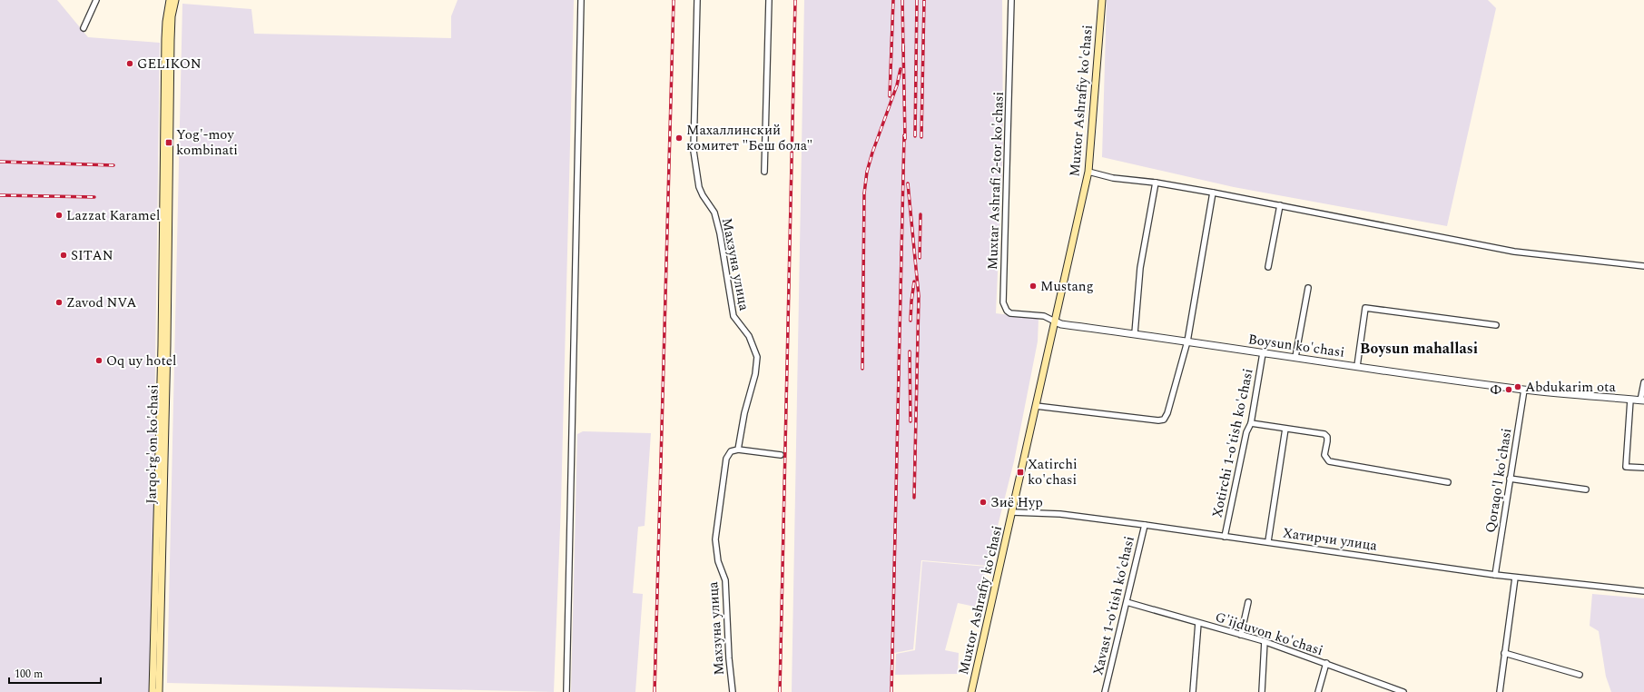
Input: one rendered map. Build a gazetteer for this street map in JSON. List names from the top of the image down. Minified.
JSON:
{"streets":{"main road":["Muxtor Ashrafiy ko'chasi","Jarqo'rg'on ko'chasi"],"street":["Muxtar Ashrafi 2-tor ko'chasi","Махзуна улица","Boysun ko'chasi","Xotirchi 1-o'tish ko'chasi","Qoraqo'l ko'chasi","Хатирчи улица","Xavast 1-o'tish ko'chasi","G'ijduvon ko'chasi"]},"crossings":[["Muxtor Ashrafiy ko'chasi","Muxtar Ashrafi 2-tor ko'chasi"],["Muxtor Ashrafiy ko'chasi","Boysun ko'chasi"],["Muxtor Ashrafiy ko'chasi","Хатирчи улица"],["Muxtar Ashrafi 2-tor ko'chasi","Boysun ko'chasi"],["Boysun ko'chasi","Xotirchi 1-o'tish ko'chasi"],["Boysun ko'chasi","Qoraqo'l ko'chasi"],["Xotirchi 1-o'tish ko'chasi","Хатирчи улица"],["Qoraqo'l ko'chasi","Хатирчи улица"],["Хатирчи улица","Xavast 1-o'tish ko'chasi"],["Xavast 1-o'tish ko'chasi","G'ijduvon ko'chasi"]],"districts":["Boysun mahallasi"],"places":{"other":["GELIKON","Махаллинский комитет \"Беш бола\"","Lazzat Karamel","SITAN","Mustang","Zavod NVA","Oq uy hotel","Abdukarim ota","Ф","Зиё Нур"],"transit":["Yog'-moy kombinati","Xatirchi ko'chasi"]},"scale_bar":"100 m"}
